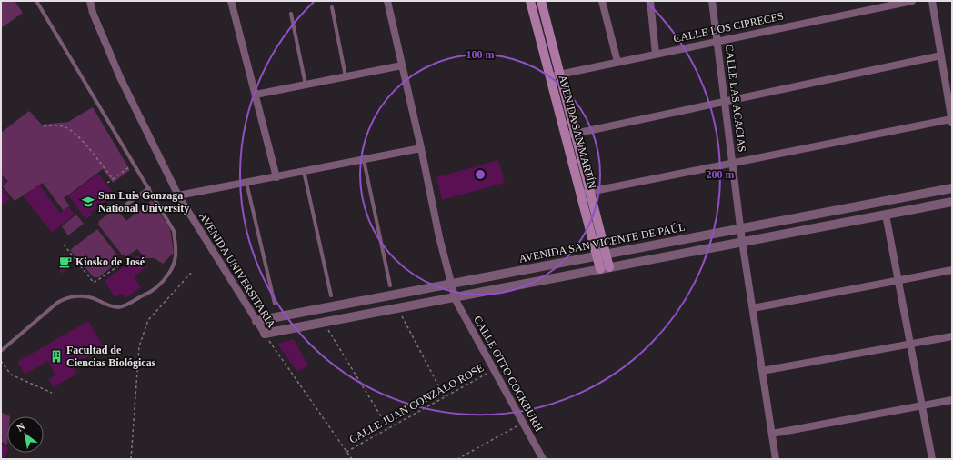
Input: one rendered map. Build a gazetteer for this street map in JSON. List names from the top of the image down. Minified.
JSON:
{"streets":{"main road":["AVENIDA SAN MARTÍN"],"street":["CALLE LOS CIPRECES","CALLE LAS ACACIAS","AVENIDA SAN VICENTE DE PAÚL","AVENIDA UNIVERSITARIA","CALLE OTTO COCKBURH"],"path":["CALLE JUAN GONZALO ROSE"]},"crossings":[["CALLE LOS CIPRECES","CALLE LAS ACACIAS"],["CALLE LOS CIPRECES","AVENIDA SAN MARTÍN"],["CALLE LAS ACACIAS","AVENIDA SAN VICENTE DE PAÚL"],["AVENIDA SAN MARTÍN","AVENIDA SAN VICENTE DE PAÚL"],["AVENIDA SAN VICENTE DE PAÚL","AVENIDA UNIVERSITARIA"],["AVENIDA UNIVERSITARIA","CALLE JUAN GONZALO ROSE"],["CALLE OTTO COCKBURH","CALLE JUAN GONZALO ROSE"]],"places":{"school or university":["San Luis Gonzaga National University"],"cafe":["Kiosko de José"],"building":["Facultad de Ciencias Biológicas"]},"north":"top left","rings":["100 m","200 m"]}
